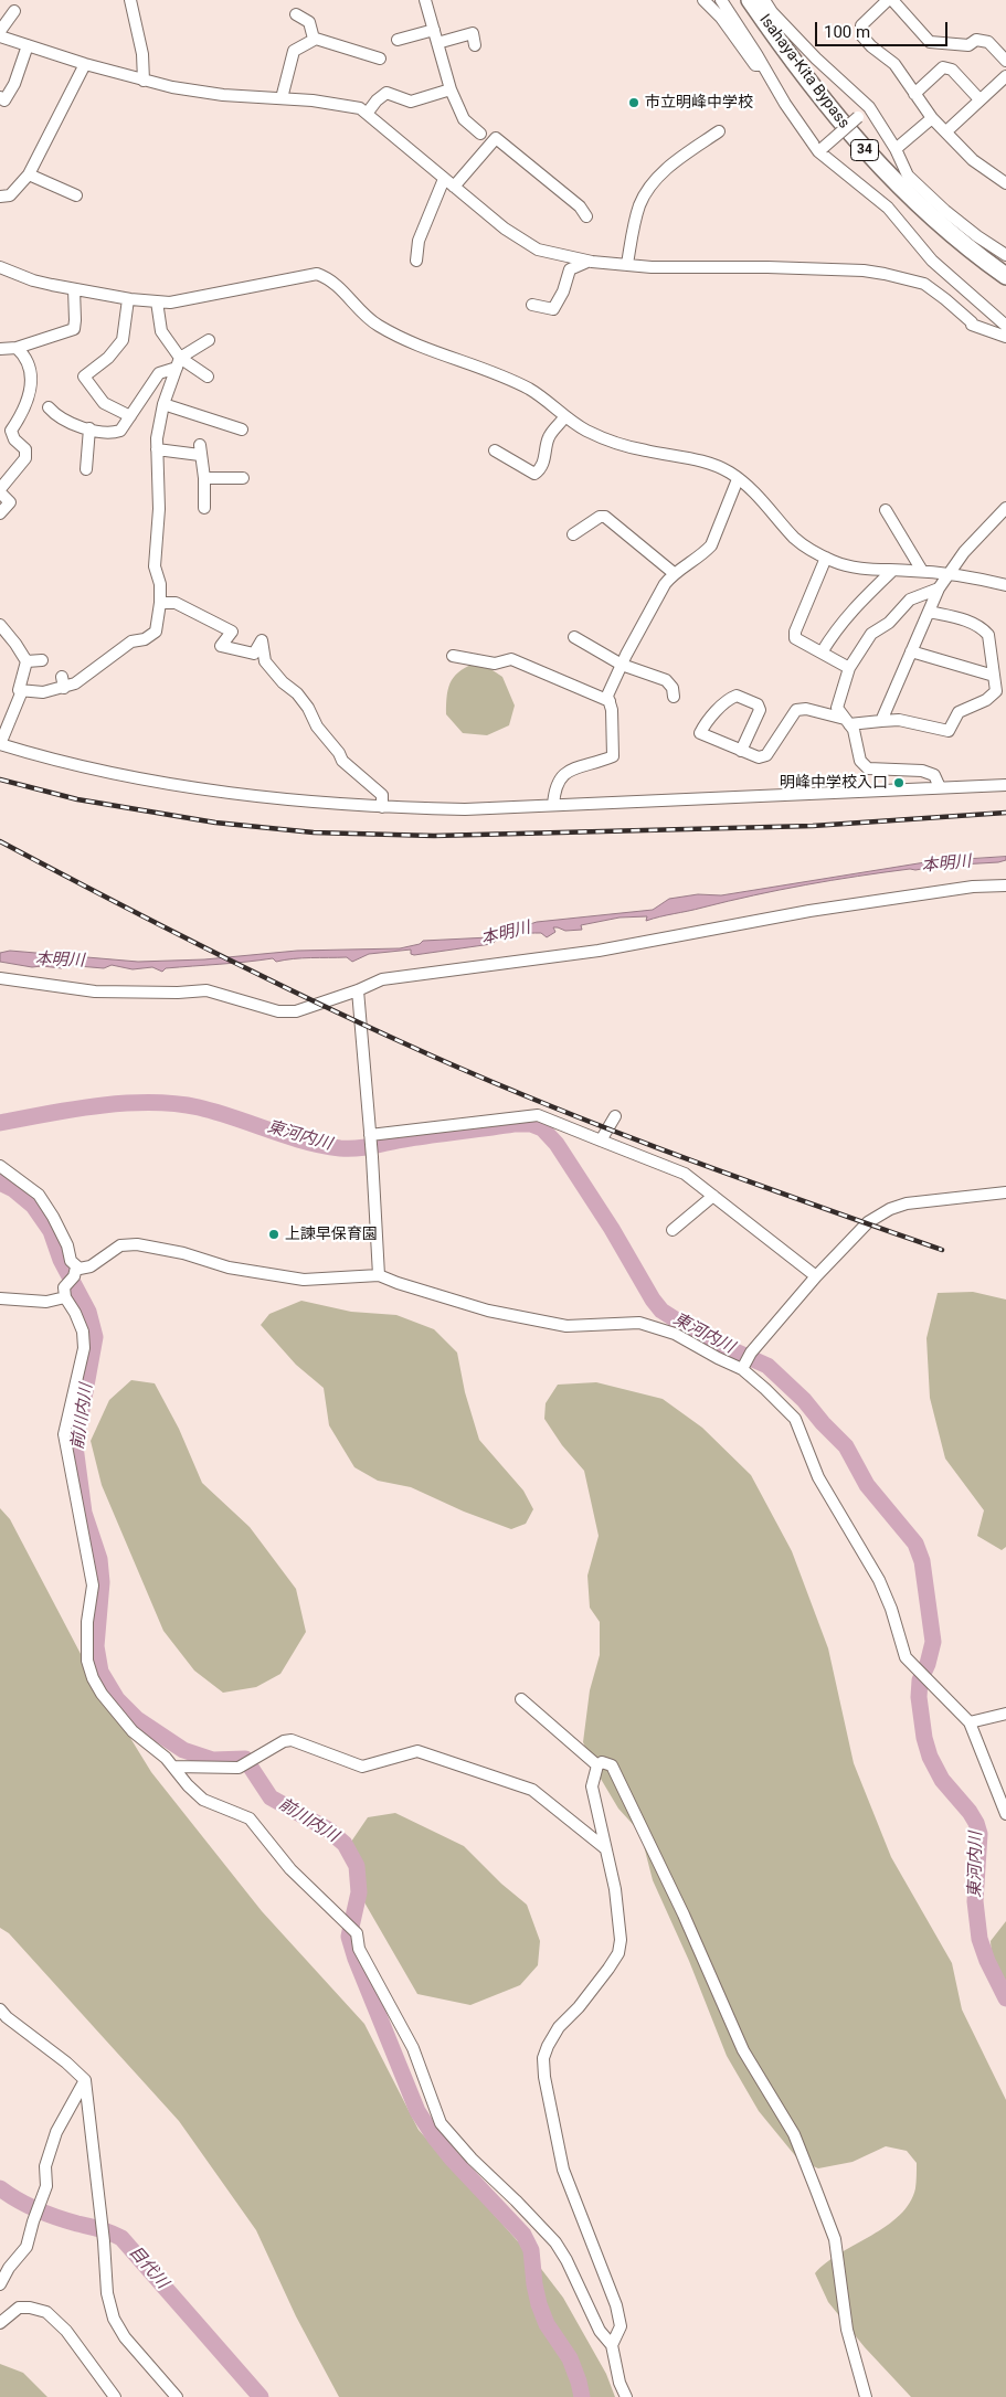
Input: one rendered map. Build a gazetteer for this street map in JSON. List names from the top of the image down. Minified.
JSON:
{"streets":{"highway":["Isahaya-Kita Bypass","34"]},"water":["本明川","東河内川","前川内川","目代川"],"places":["市立明峰中学校","明峰中学校入口","上諫早保育園"],"scale_bar":"100 m"}
